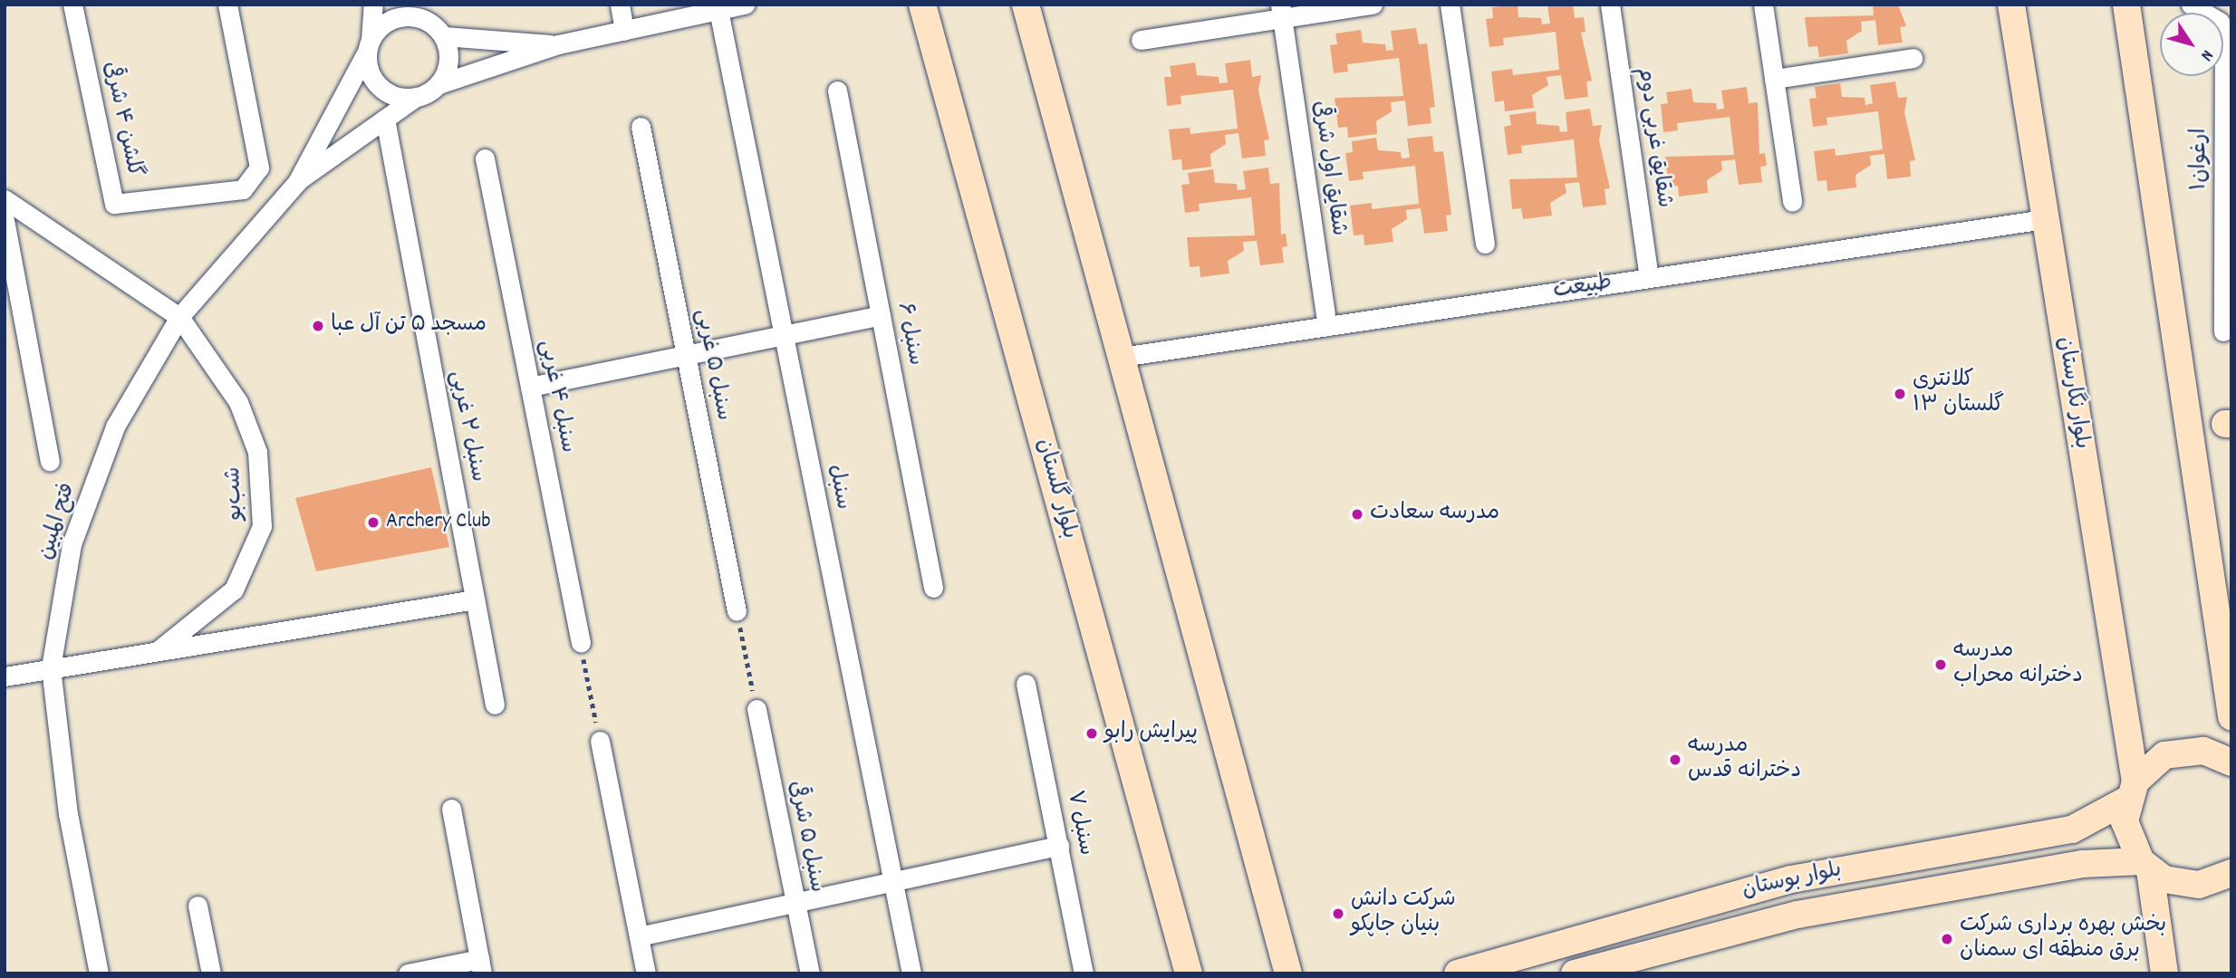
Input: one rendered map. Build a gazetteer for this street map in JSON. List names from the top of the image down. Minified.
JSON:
{"streets":{"main road":["بلوار نگارستان","بلوار گلستان","بلوار بوستان"],"street":["گلشن ۴ شرقی","شقایق غربی دوم","ارغوان۱","شقایق اول شرقی","طبیعت","سنبل ۶","سنبل ۵ غربی","سنبل ۴ غربی","سنبل ۲ غربی","سنبل","شب‌بو","فتح المبین","سنبل ۷","سنبل ۵ شرقی"]},"crossings":[["شقایق غربی دوم","طبیعت"],["شقایق اول شرقی","طبیعت"],["طبیعت","بلوار نگارستان"],["بلوار نگارستان","بلوار بوستان"],["شب‌بو","فتح المبین"]],"places":["مسجد ۵ تن آل عبا","کلانتری ۱۳ گلستان","مدرسه سعادت","Archery Club","مدرسه دخترانه محراب","پیرایش رابو","مدرسه دخترانه قدس","شرکت دانش بنیان جاپکو","بخش بهره برداری شرکت برق منطقه ای سمنان"],"north":"bottom right"}
